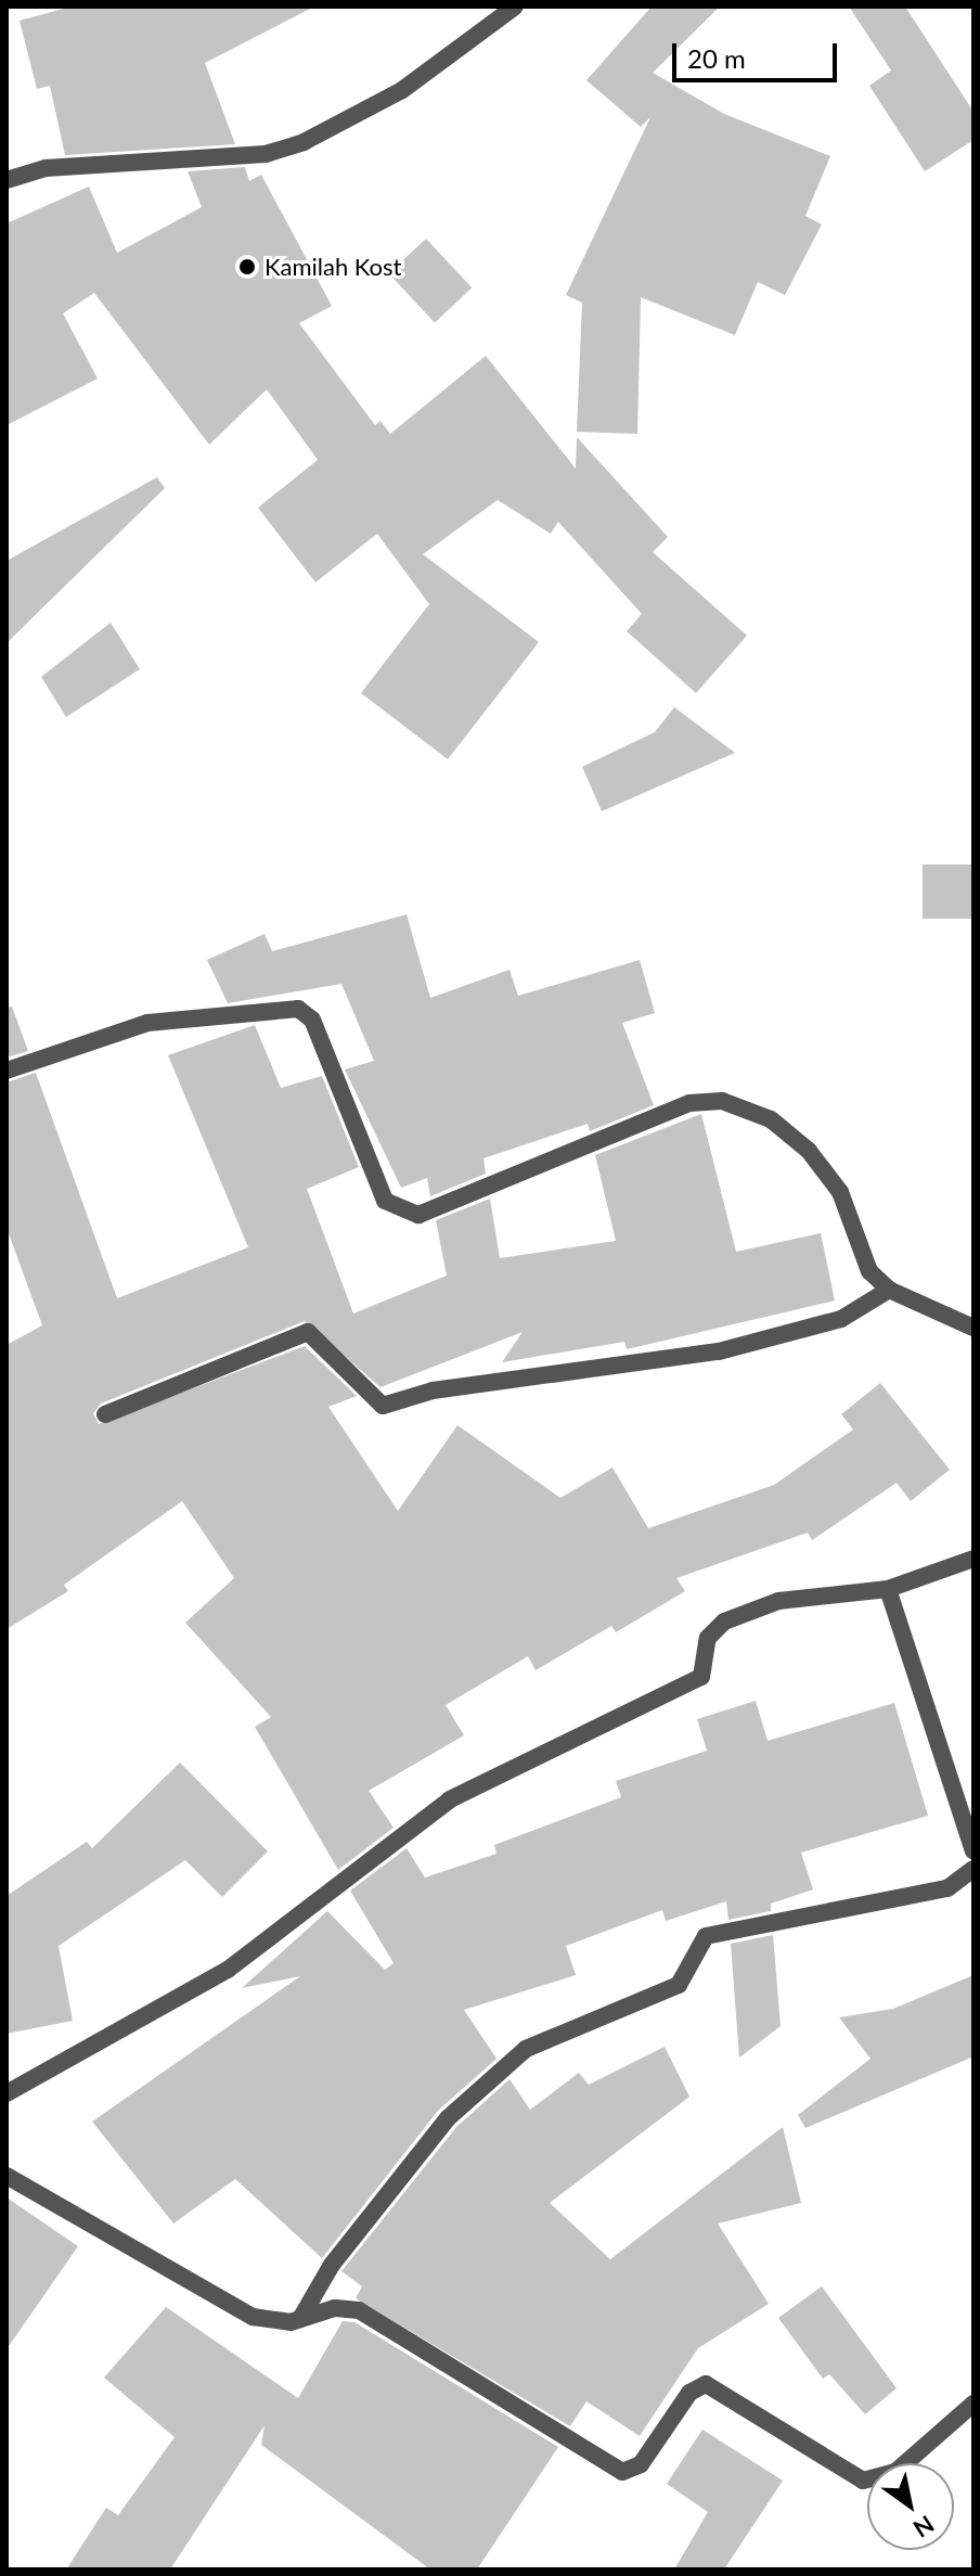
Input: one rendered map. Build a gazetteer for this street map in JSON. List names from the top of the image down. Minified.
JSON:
{"places":["Kamilah Kost"],"scale_bar":"20 m","north":"bottom right"}
